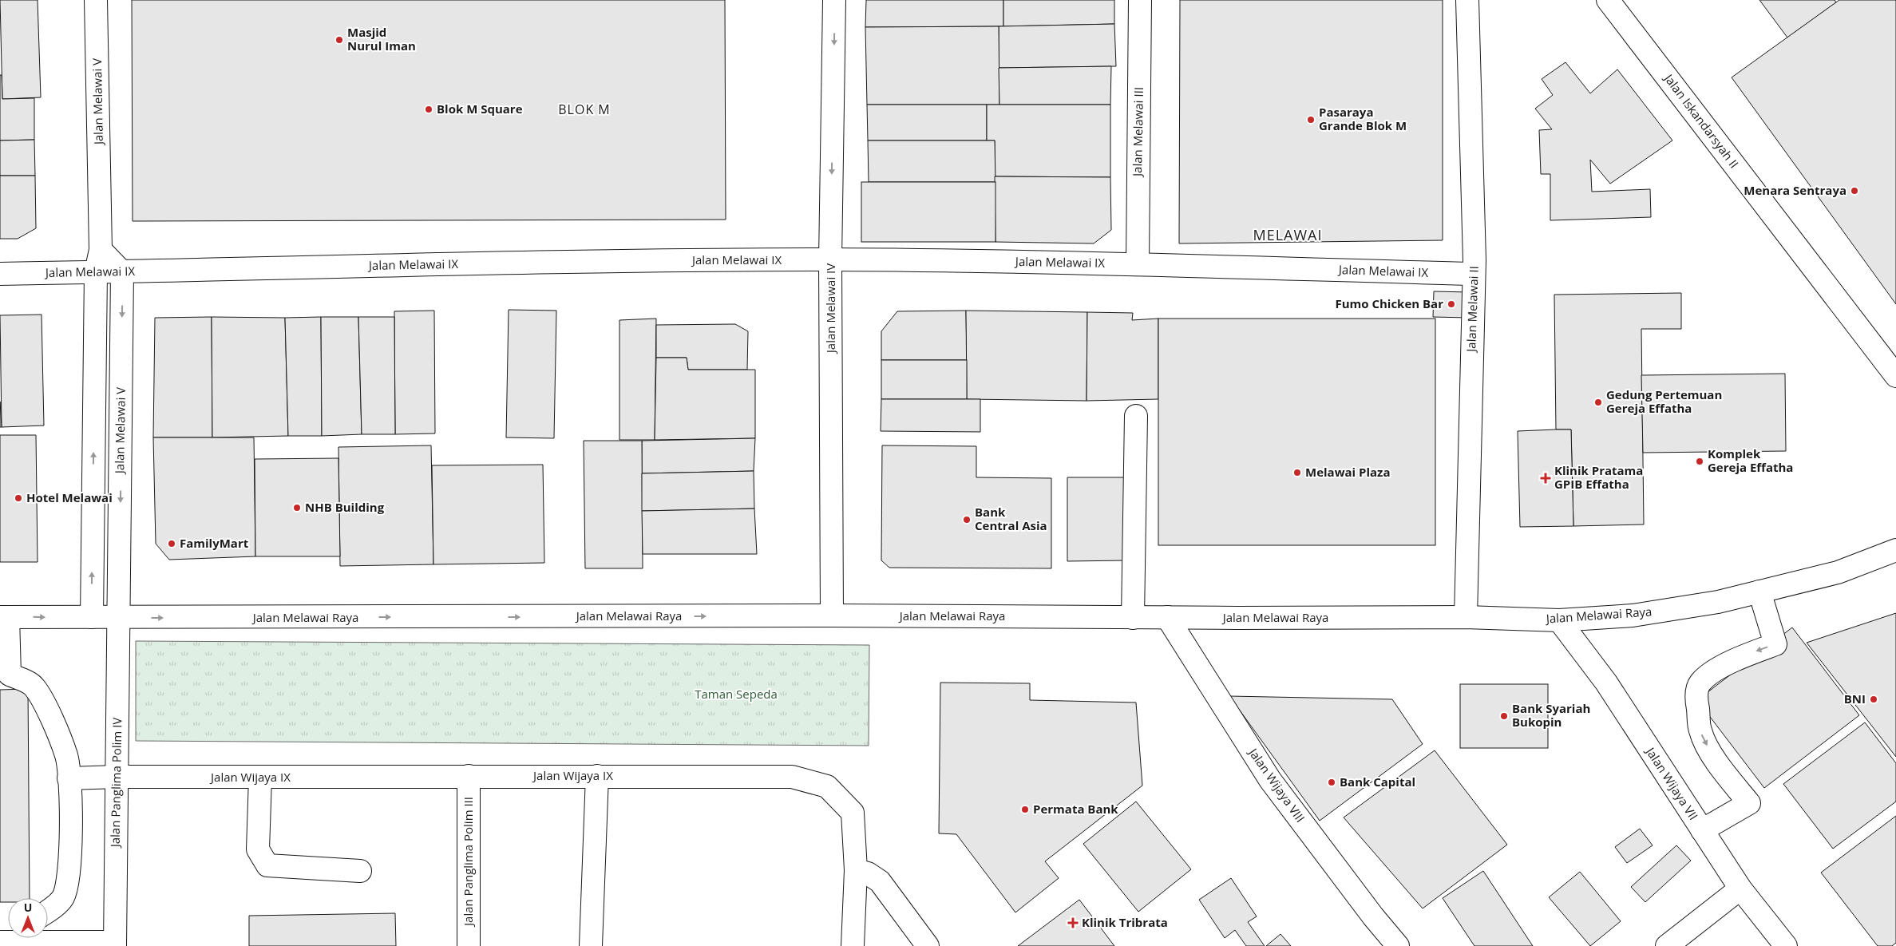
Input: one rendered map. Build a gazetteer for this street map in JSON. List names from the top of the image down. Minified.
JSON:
{"streets":{"street":["Jalan Melawai V","Jalan Iskandarsyah II","Jalan Melawai III","Jalan Melawai IX","Jalan Melawai IV","Jalan Melawai II","Jalan Melawai Raya","Jalan Wijaya IX","Jalan Panglima Polim IV","Jalan Wijaya VII","Jalan Wijaya VIII","Jalan Panglima Polim III"]},"crossings":[["Jalan Melawai V","Jalan Melawai IX"],["Jalan Melawai V","Jalan Melawai Raya"],["Jalan Melawai V","Jalan Panglima Polim IV"],["Jalan Melawai III","Jalan Melawai IX"],["Jalan Melawai IX","Jalan Melawai IV"],["Jalan Melawai IX","Jalan Melawai II"],["Jalan Melawai IV","Jalan Melawai Raya"],["Jalan Melawai II","Jalan Melawai Raya"],["Jalan Melawai Raya","Jalan Panglima Polim IV"],["Jalan Melawai Raya","Jalan Wijaya VII"],["Jalan Melawai Raya","Jalan Wijaya VIII"],["Jalan Wijaya IX","Jalan Panglima Polim IV"],["Jalan Wijaya IX","Jalan Panglima Polim III"]],"one_way":["Jalan Melawai IV","Jalan Melawai Raya"],"districts":["BLOK M","MELAWAI"],"parks":["Taman Sepeda"],"places":{"other":["Masjid Nurul Iman","Blok M Square","Pasaraya Grande Blok M","Menara Sentraya","Fumo Chicken Bar","Gedung Pertemuan Gereja Effatha","Komplek Gereja Effatha","Melawai Plaza","Hotel Melawai","NHB Building","Bank Central Asia","FamilyMart","BNI","Bank Syariah Bukopin","Bank Capital","Permata Bank"],"health":["Klinik Pratama GPIB Effatha","Klinik Tribrata"]},"north":"top"}
